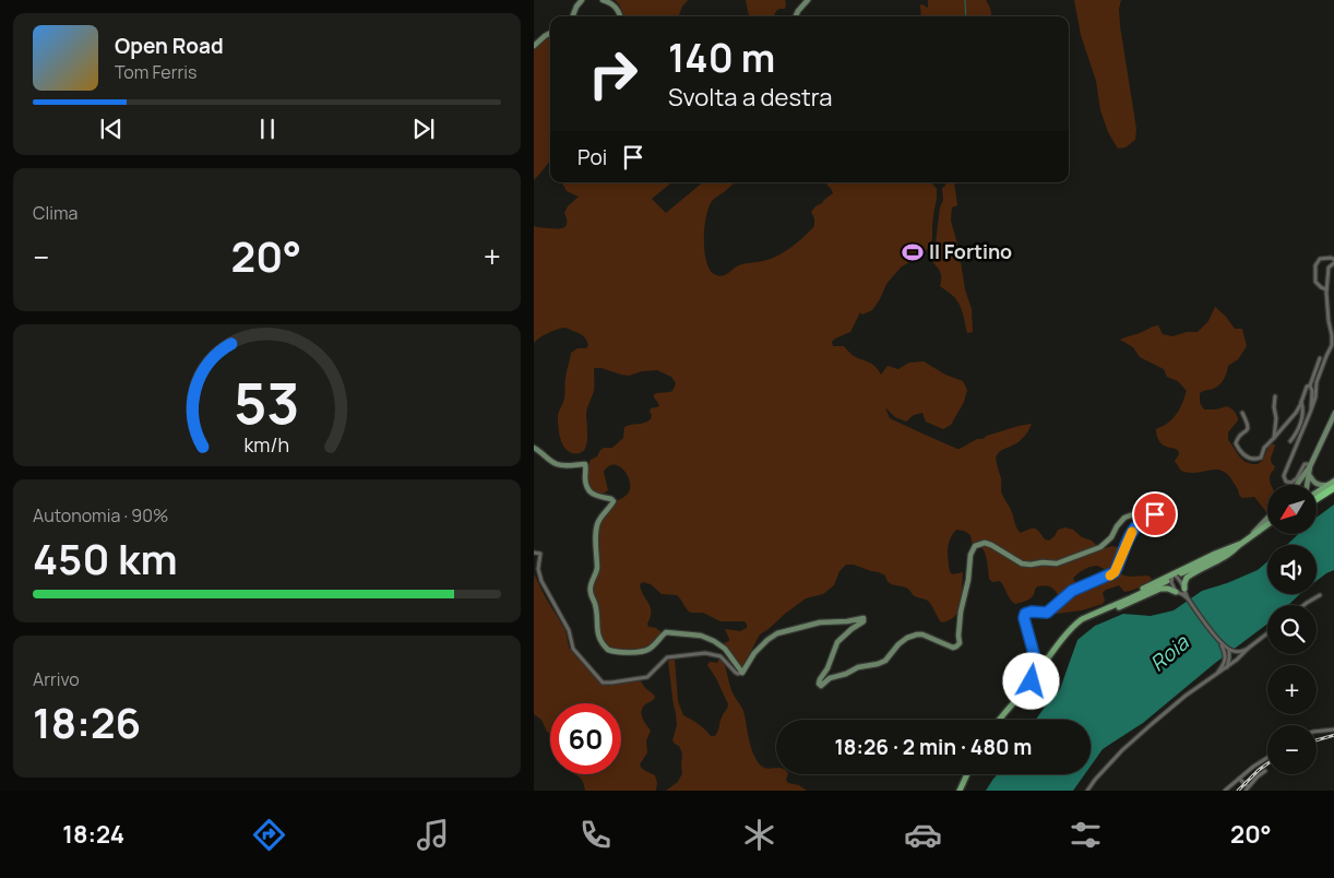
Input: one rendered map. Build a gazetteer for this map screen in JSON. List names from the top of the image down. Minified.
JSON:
{"water":["Roia"],"places":{"sports":["Il Fortino"]},"north":"bottom left","page":{"turn":["140 m","Svolta a destra"],"song":["Open Road","Tom Ferris"],"then":"Poi","tile":["Clima",["Autonomia · 90%","450 km"],["Arrivo","18:26"]],"heat":["−","20°","+"],"map_buttons":["+","−"],"limit":"60","trip":"18:26 · 2 min · 480 m","tabs":["18:24","20°"],"gauge":["53","km/h"]}}
